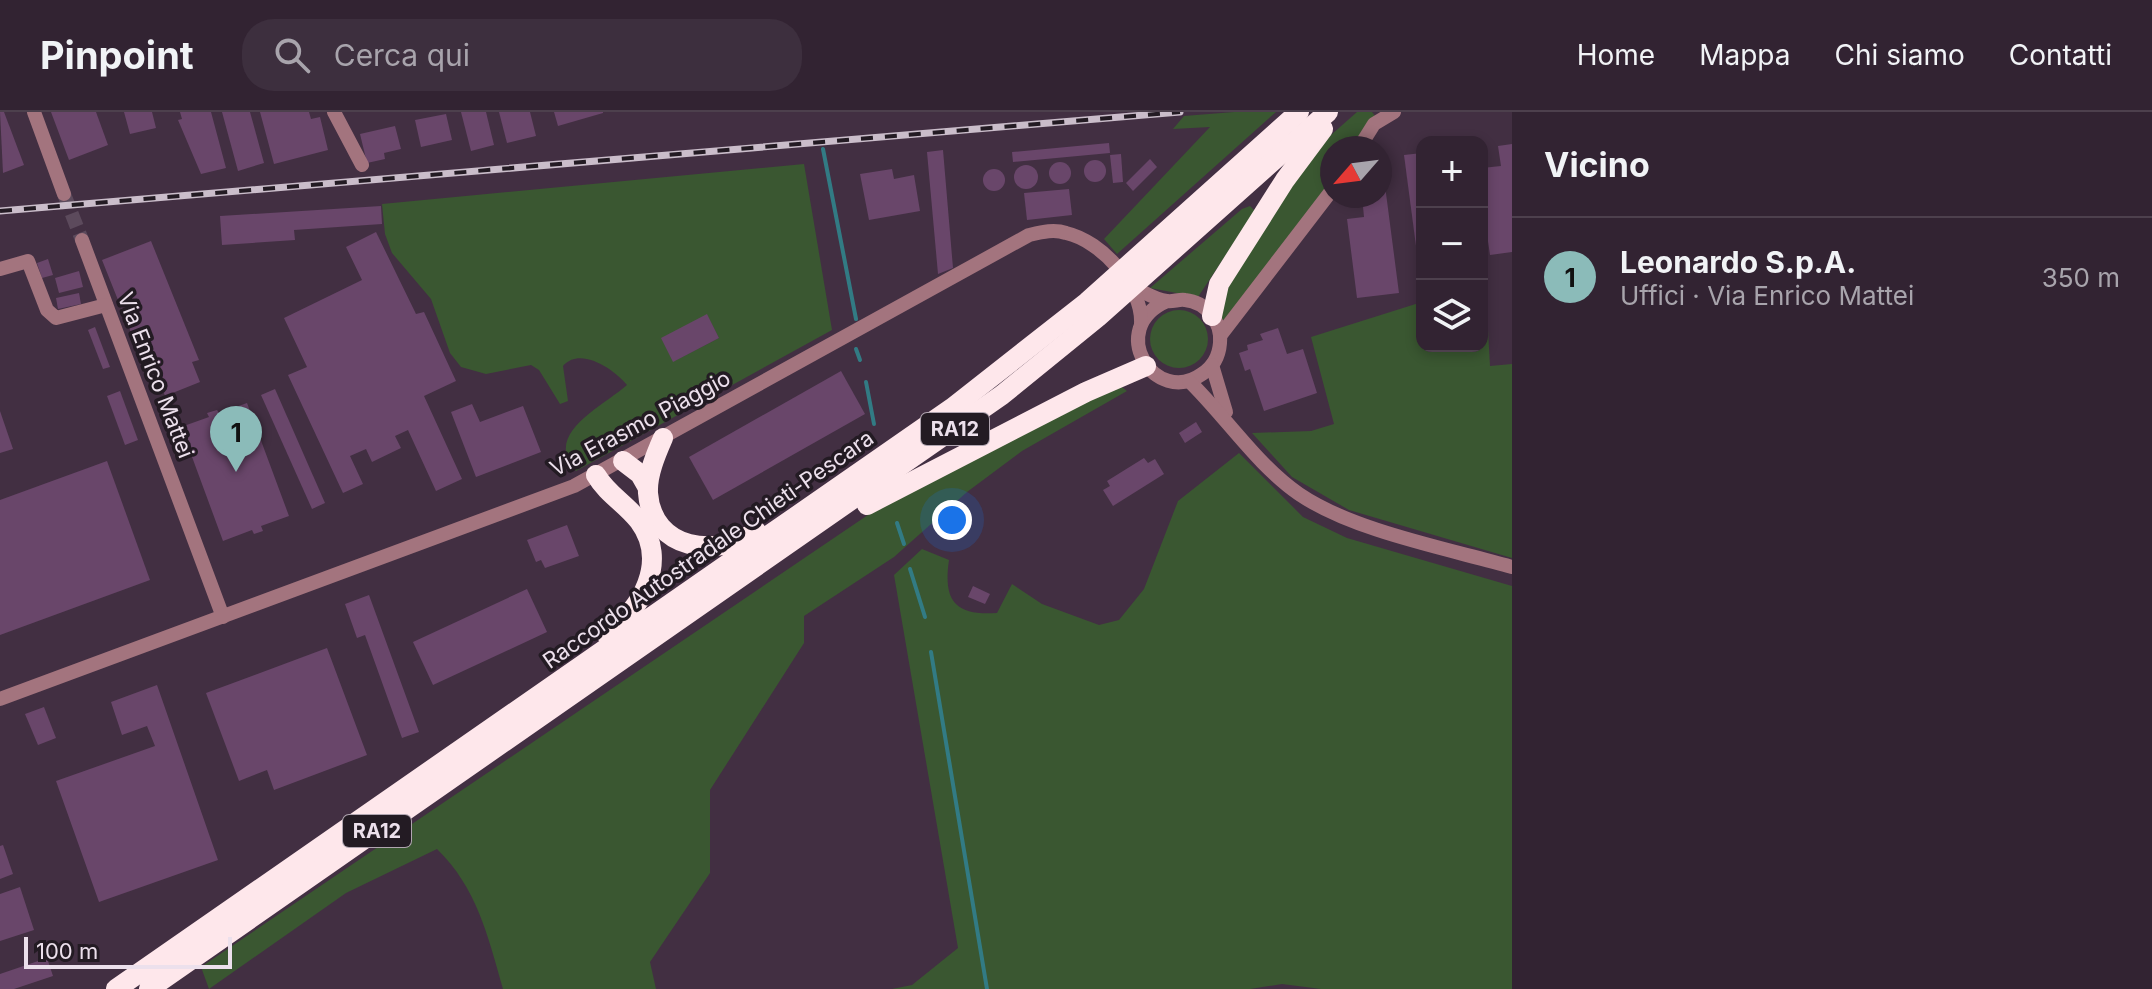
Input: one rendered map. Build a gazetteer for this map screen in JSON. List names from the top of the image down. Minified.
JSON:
{"streets":{"highway":["RA12","Raccordo Autostradale Chieti-Pescara"],"street":["Via Enrico Mattei","Via Erasmo Piaggio"]},"crossings":[["Via Enrico Mattei","Via Erasmo Piaggio"]],"scale_bar":"100 m","north":"bottom left","page":{"header":"Pinpoint","search":"Cerca qui","nav":["Home","Mappa","Chi siamo","Contatti"],"heading":"Vicino","map_buttons":["+","−"],"list":[{"mark":"1","name":"Leonardo S.p.A.","note":"Uffici · Via Enrico Mattei","value":"350 m"}],"pins":"1","scale":"100 m"}}
